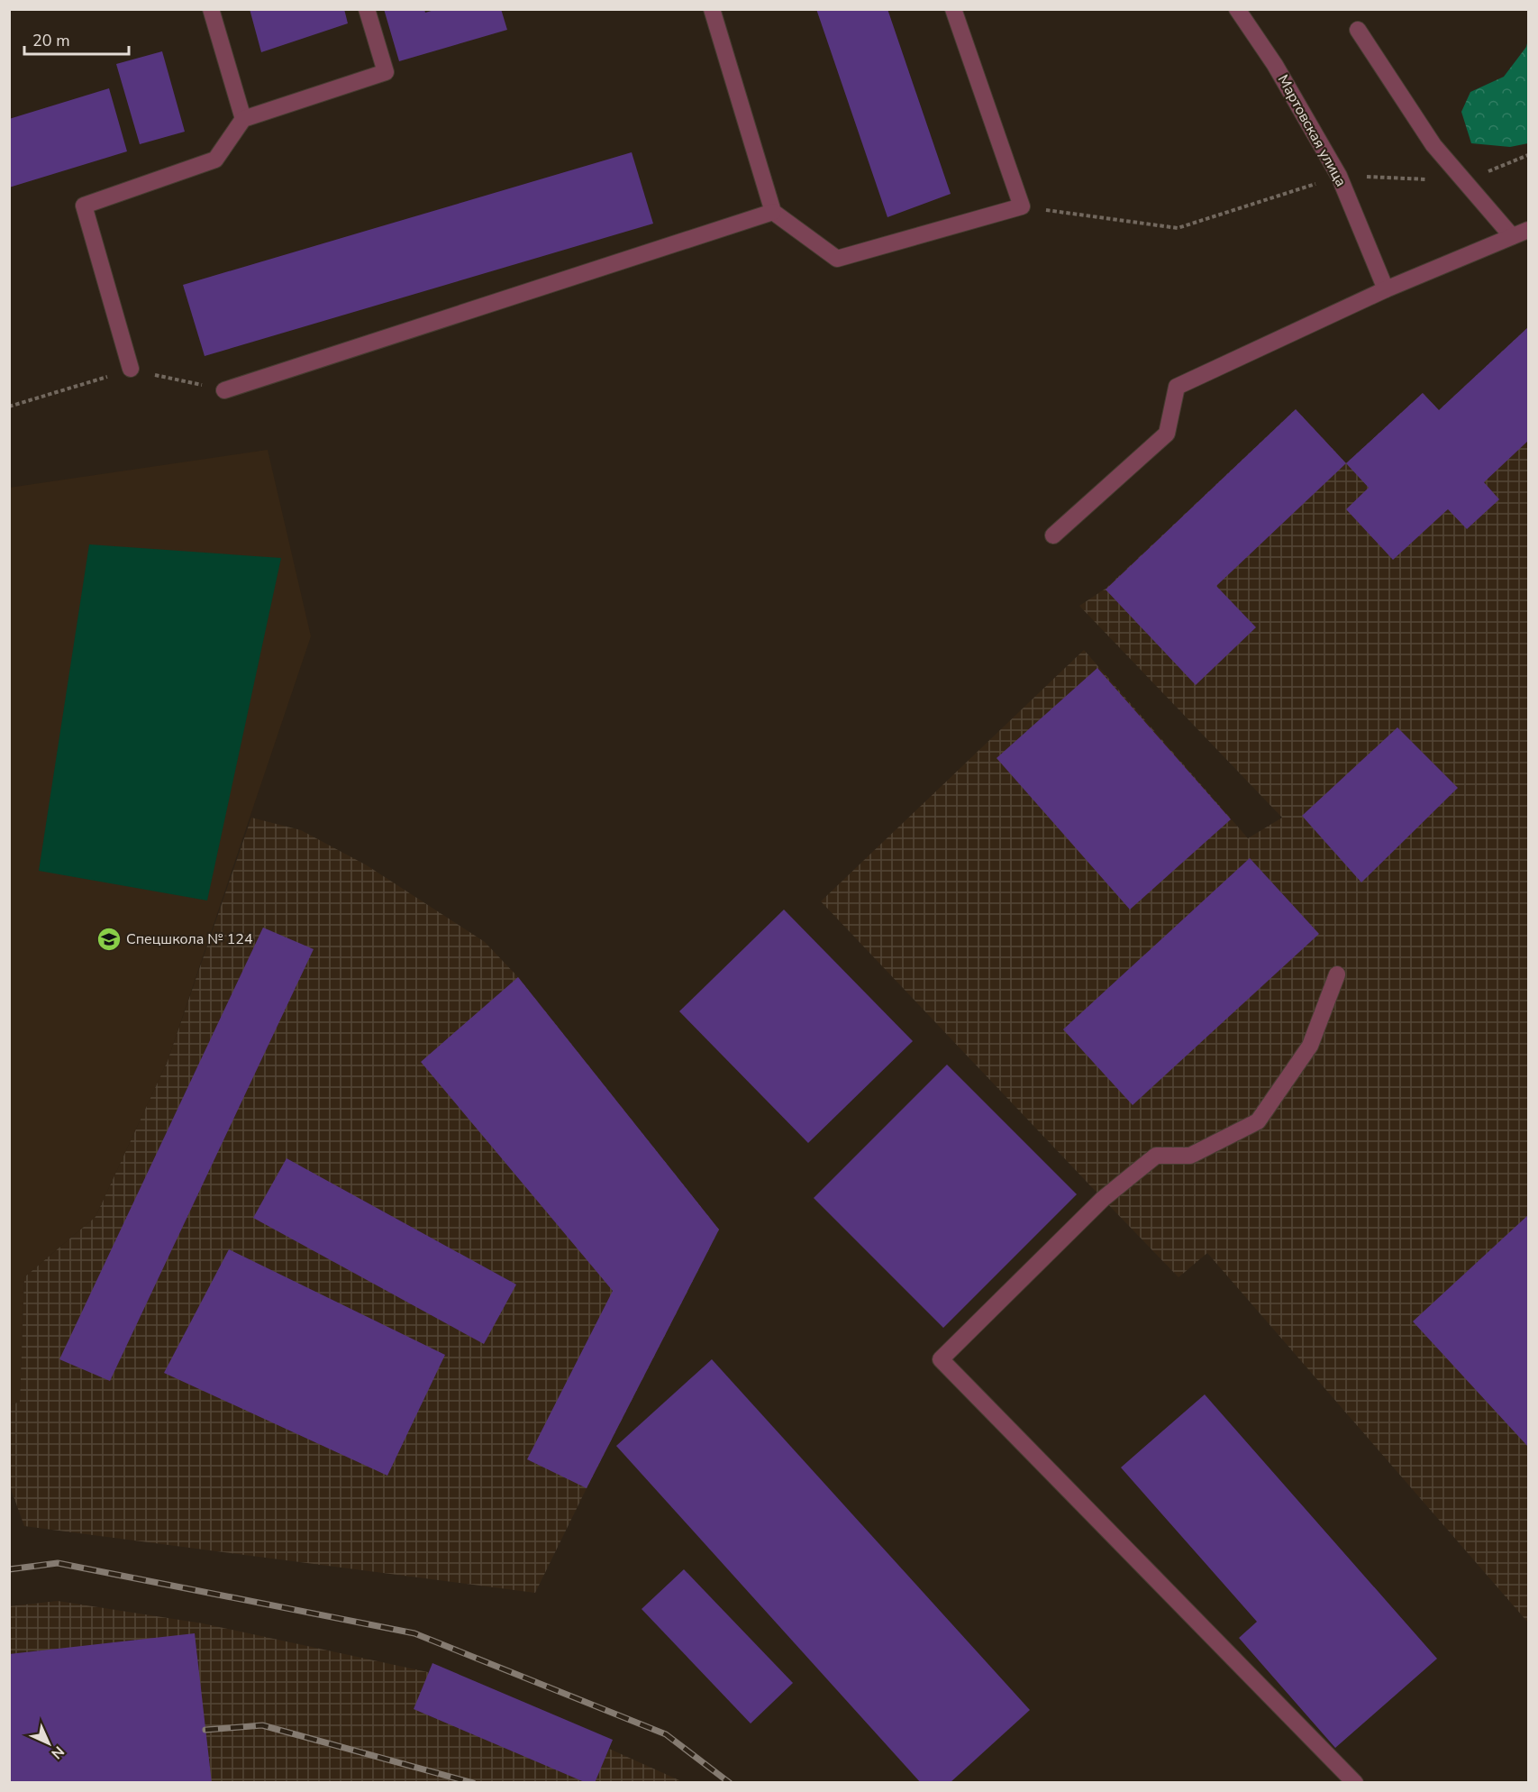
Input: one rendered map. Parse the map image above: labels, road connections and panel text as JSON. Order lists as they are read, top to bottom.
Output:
{
  "streets": {
    "street": ["Мартовская улица"]
  },
  "places": {
    "school or university": ["Спецшкола № 124"]
  },
  "scale_bar": "20 m",
  "north": "bottom right"
}
